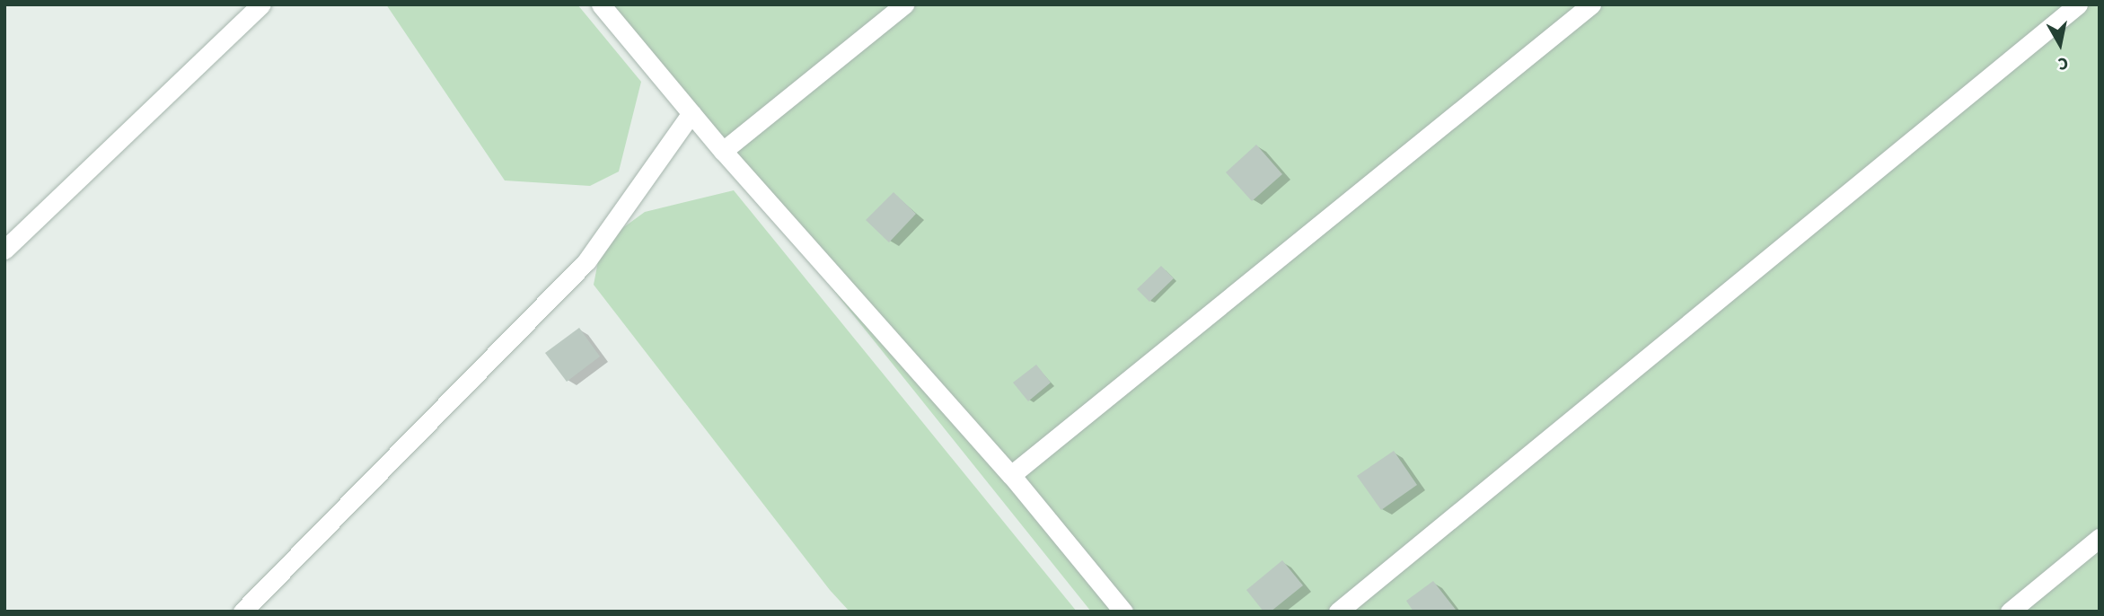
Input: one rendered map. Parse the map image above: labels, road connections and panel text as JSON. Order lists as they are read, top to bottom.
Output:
{
  "north": "bottom"
}
